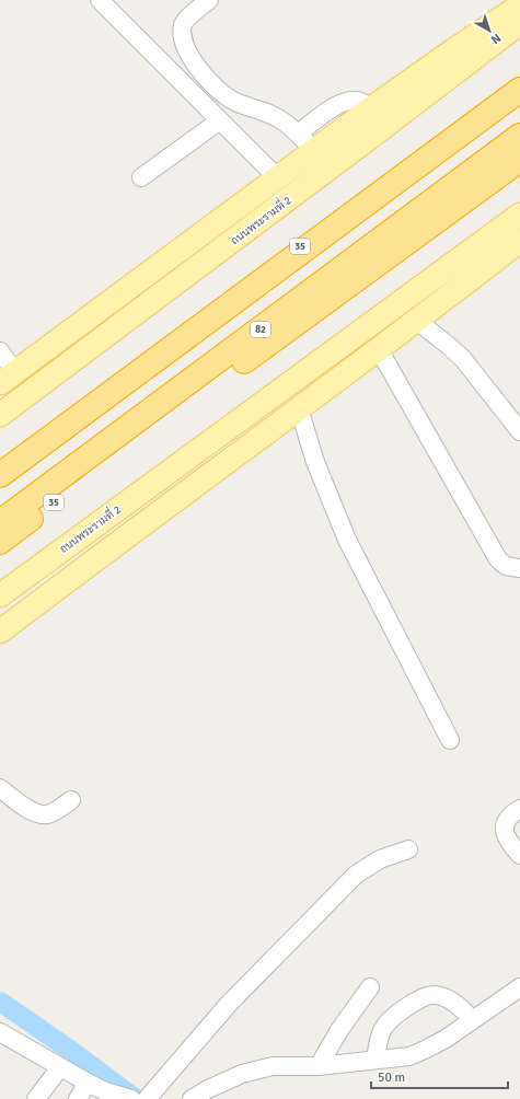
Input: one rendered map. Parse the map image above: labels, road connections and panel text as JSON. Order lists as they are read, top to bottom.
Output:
{
  "streets": {
    "highway": ["35", "82"],
    "main road": ["ถนนพระรามที่ 2"]
  },
  "scale_bar": "50 m",
  "north": "bottom right"
}
